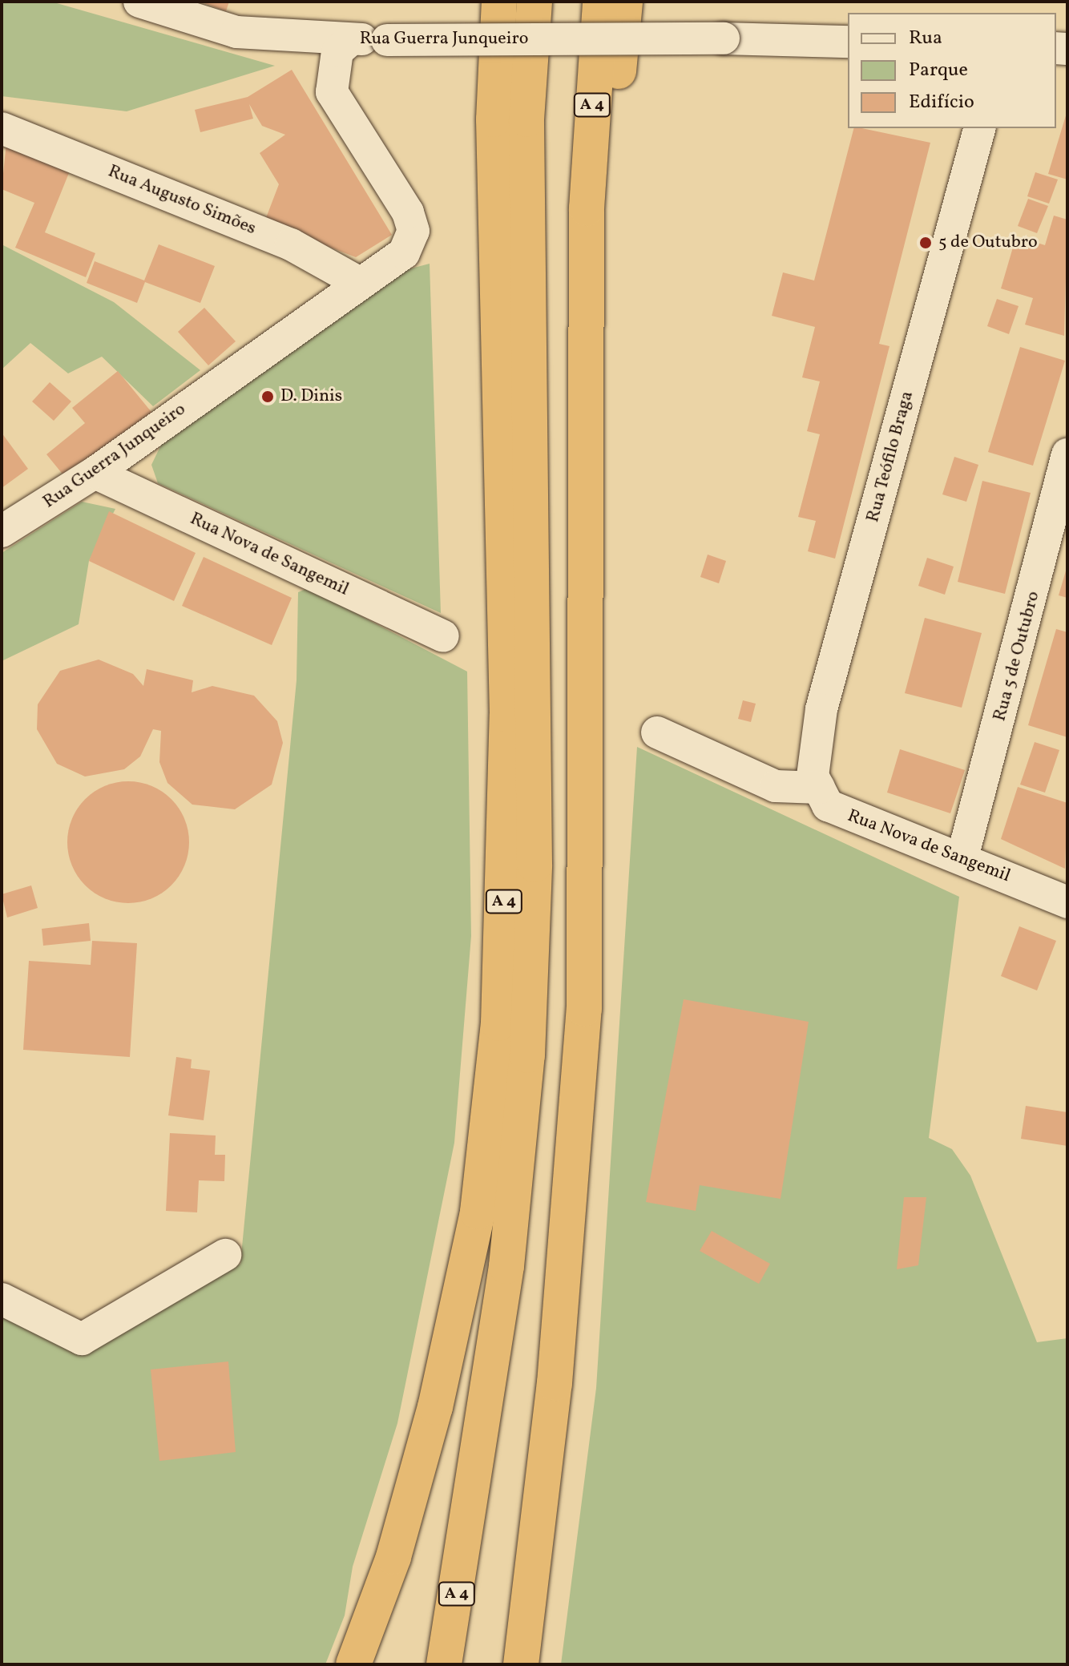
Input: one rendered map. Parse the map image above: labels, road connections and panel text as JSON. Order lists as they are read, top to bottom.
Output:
{
  "streets": {
    "highway": ["A 4"],
    "street": [
      "Rua Guerra Junqueiro",
      "Rua Augusto Simões",
      "Rua Teófilo Braga",
      "Rua Nova de Sangemil",
      "Rua 5 de Outubro"
    ]
  },
  "crossings": [
    ["Rua Guerra Junqueiro", "Rua Augusto Simões"],
    ["Rua Guerra Junqueiro", "Rua Nova de Sangemil"],
    ["Rua Teófilo Braga", "Rua Nova de Sangemil"],
    ["Rua Nova de Sangemil", "Rua 5 de Outubro"]
  ],
  "places": ["5 de Outubro", "D. Dinis"],
  "legend": ["Rua", "Parque", "Edifício"]
}
